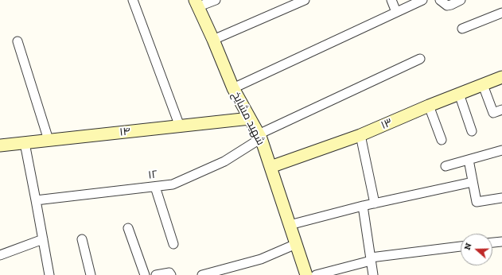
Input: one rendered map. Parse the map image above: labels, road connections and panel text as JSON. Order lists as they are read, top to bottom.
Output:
{
  "streets": {
    "street": [
      "شهید مشایخ",
      "۱۳",
      "۱۴",
      "۱۲"
    ]
  },
  "crossings": [
    ["شهید مشایخ", "۱۳"],
    ["شهید مشایخ", "۱۴"],
    ["شهید مشایخ", "۱۲"]
  ],
  "north": "left"
}
